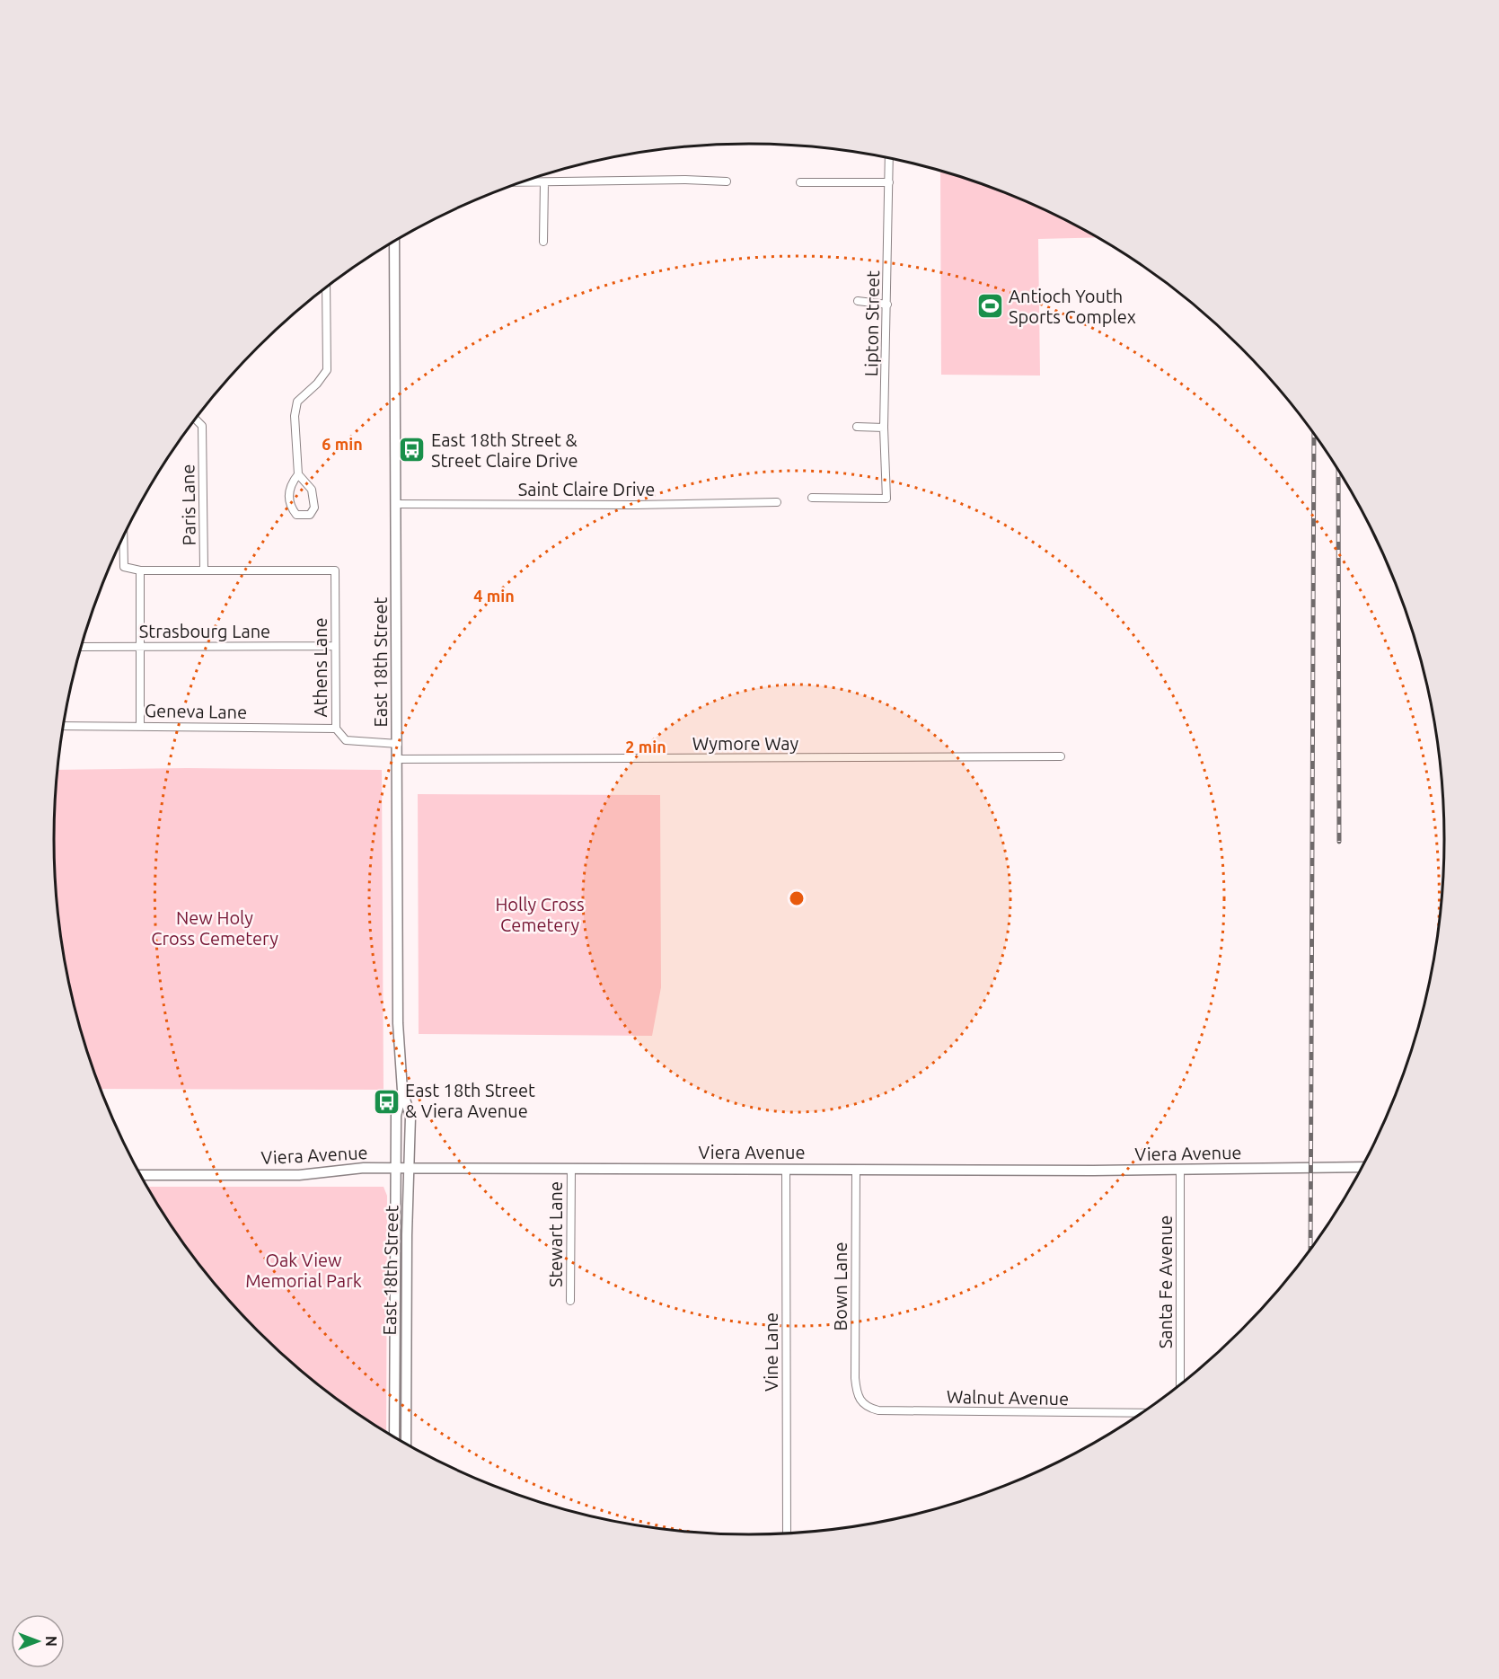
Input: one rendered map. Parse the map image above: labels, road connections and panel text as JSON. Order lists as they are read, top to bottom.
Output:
{
  "streets": {
    "main road": ["East 18th Street", "Viera Avenue"],
    "street": [
      "Lipton Street",
      "Saint Claire Drive",
      "Paris Lane",
      "Strasbourg Lane",
      "Athens Lane",
      "Geneva Lane",
      "Wymore Way",
      "Stewart Lane",
      "Santa Fe Avenue",
      "Bown Lane",
      "Vine Lane",
      "Walnut Avenue"
    ]
  },
  "crossings": [
    ["Saint Claire Drive", "East 18th Street"],
    ["Paris Lane", "Athens Lane"],
    ["Strasbourg Lane", "Athens Lane"],
    ["East 18th Street", "Athens Lane"],
    ["East 18th Street", "Wymore Way"],
    ["East 18th Street", "Viera Avenue"],
    ["Athens Lane", "Geneva Lane"],
    ["Viera Avenue", "Stewart Lane"],
    ["Viera Avenue", "Santa Fe Avenue"],
    ["Viera Avenue", "Bown Lane"],
    ["Viera Avenue", "Vine Lane"],
    ["Bown Lane", "Walnut Avenue"]
  ],
  "parks": ["Holly Cross Cemetery", "New Holy Cross Cemetery", "Oak View Memorial Park"],
  "places": {
    "sports": ["Antioch Youth Sports Complex"],
    "bus stop": ["East 18th Street & Street Claire Drive", "East 18th Street & Viera Avenue"]
  },
  "north": "right",
  "rings": ["6 min", "4 min", "2 min"]
}
